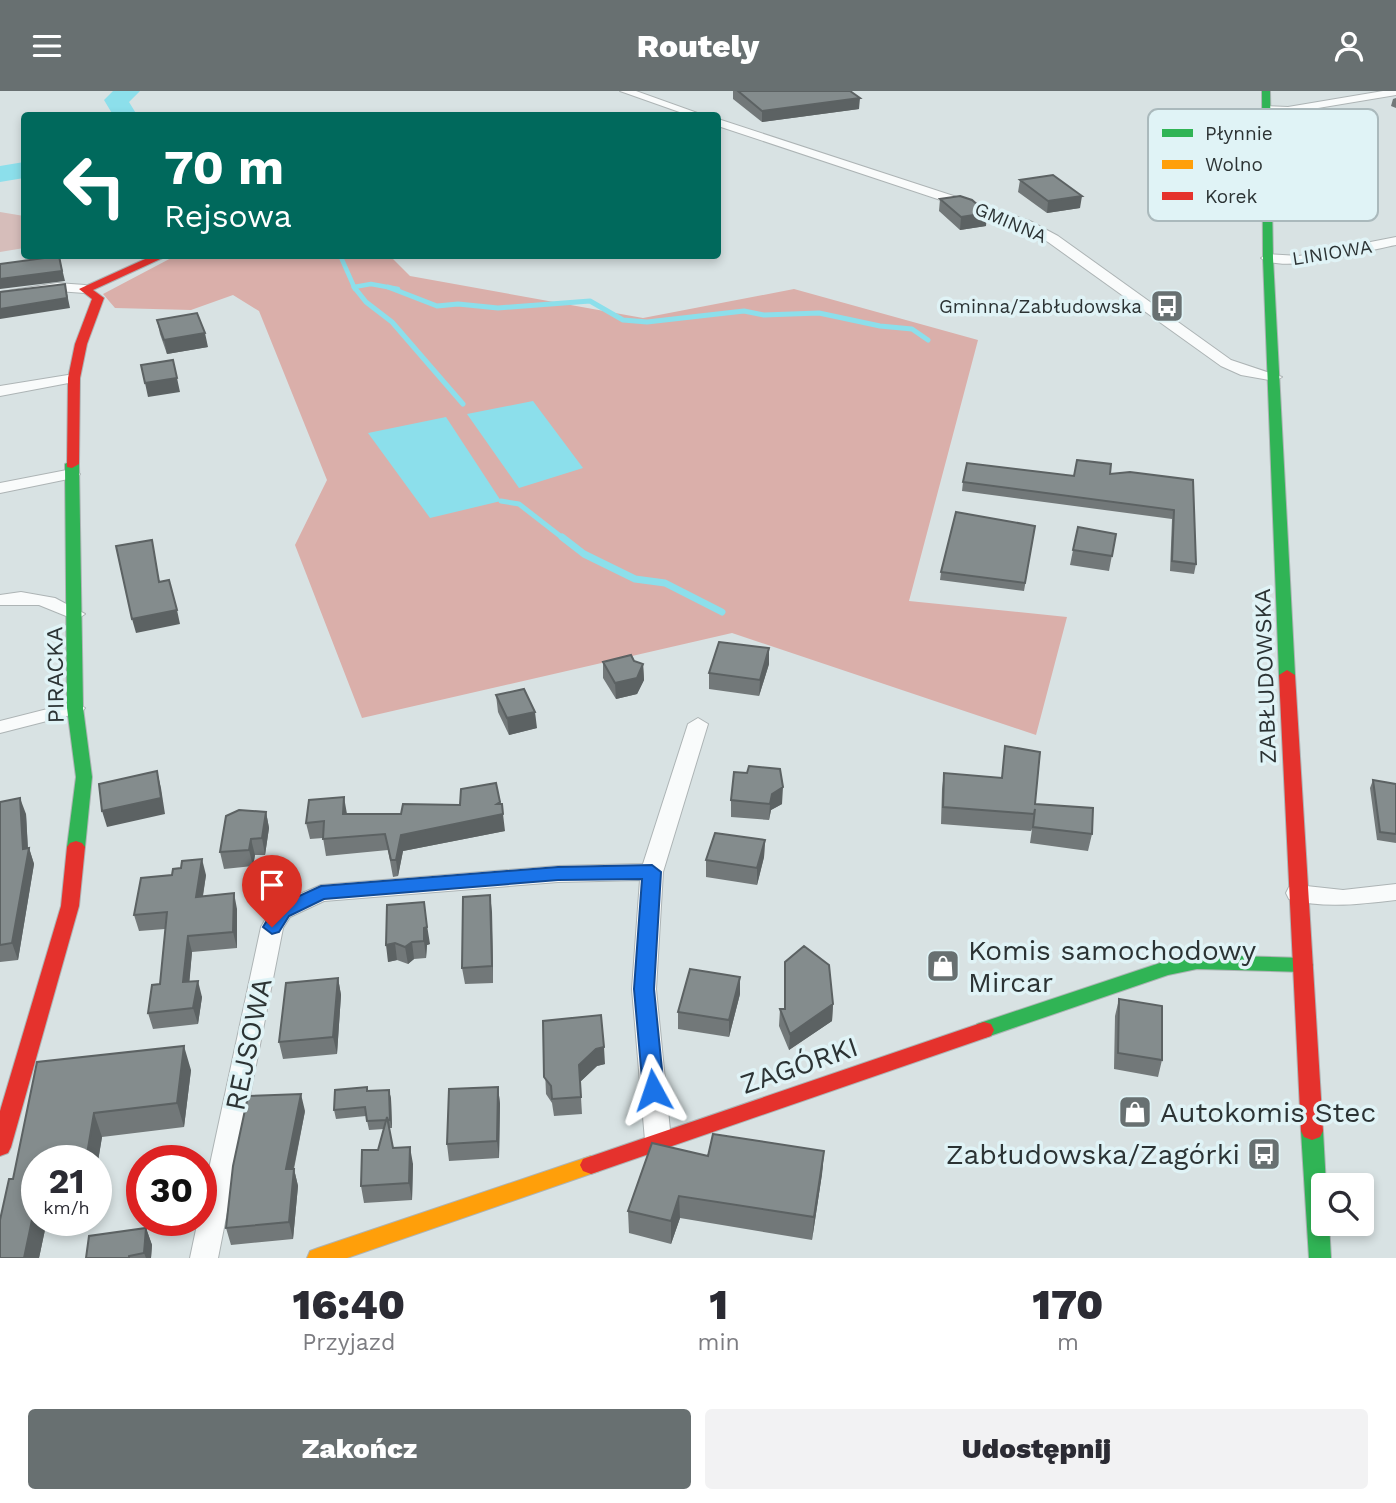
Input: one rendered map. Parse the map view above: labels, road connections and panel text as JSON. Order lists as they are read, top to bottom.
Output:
{
  "streets": {
    "main road": ["PIRACKA", "ZABŁUDOWSKA", "ZAGÓRKI"],
    "street": ["GMINNA", "LINIOWA", "REJSOWA"]
  },
  "crossings": [
    ["GMINNA", "ZABŁUDOWSKA"],
    ["LINIOWA", "ZABŁUDOWSKA"],
    ["ZABŁUDOWSKA", "ZAGÓRKI"]
  ],
  "places": {
    "bus stop": ["Gminna/Zabłudowska", "Zabłudowska/Zagórki"],
    "shop": ["Komis samochodowy Mircar", "Autokomis Stec"]
  },
  "legend": ["Płynnie", "Wolno", "Korek"],
  "page": {
    "header": "Routely",
    "turn": ["70 m", "Rejsowa"],
    "speed": "21 km/h",
    "limit": "30",
    "eta": [
      "16:40",
      "Przyjazd",
      "1",
      "min",
      "170",
      "m"
    ],
    "buttons": ["Zakończ", "Udostępnij"]
  }
}
